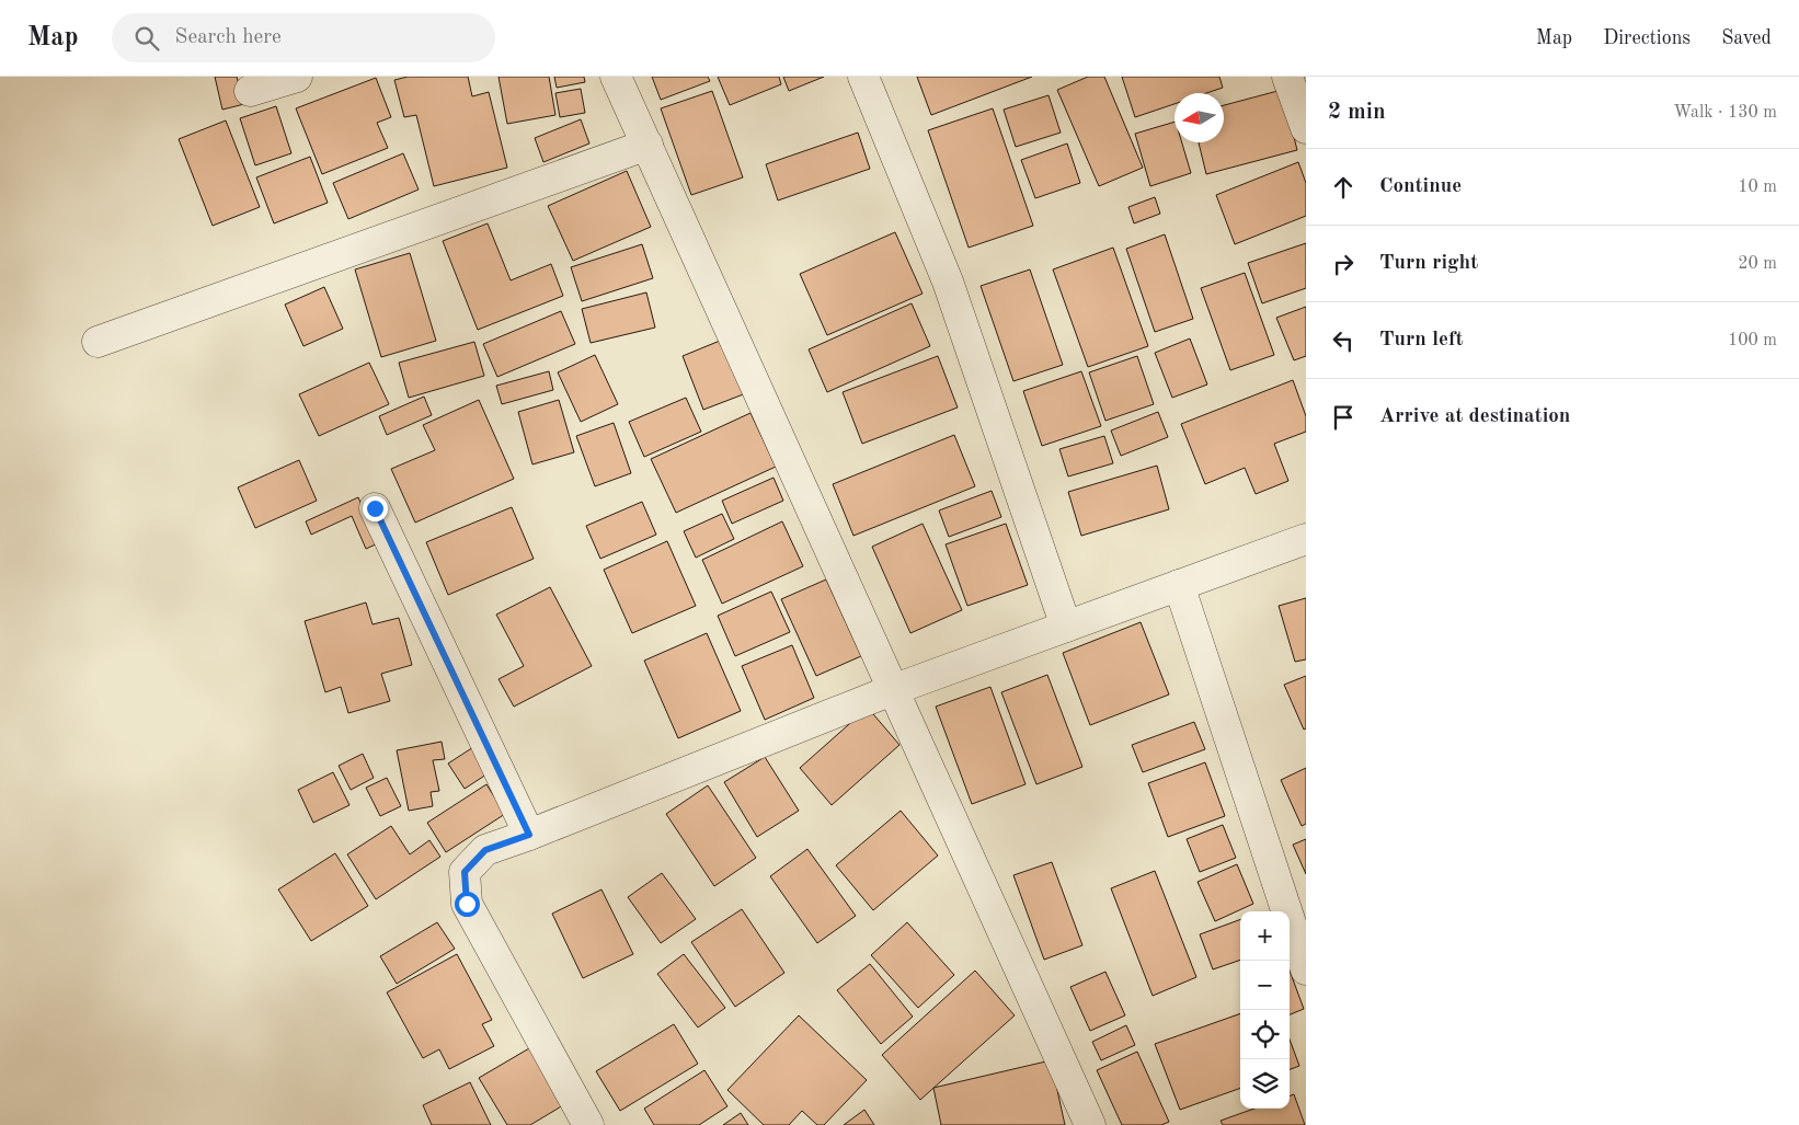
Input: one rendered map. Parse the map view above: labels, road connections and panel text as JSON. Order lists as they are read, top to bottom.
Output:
{
  "north": "left",
  "page": {
    "header": "Map",
    "search": "Search here",
    "nav": ["Map", "Directions", "Saved"],
    "heading": ["2 min", "Walk · 130 m"],
    "list": [
      ["Continue", "10 m"],
      ["Turn right", "20 m"],
      ["Turn left", "100 m"],
      "Arrive at destination"
    ],
    "map_buttons": ["+", "−"]
  }
}
